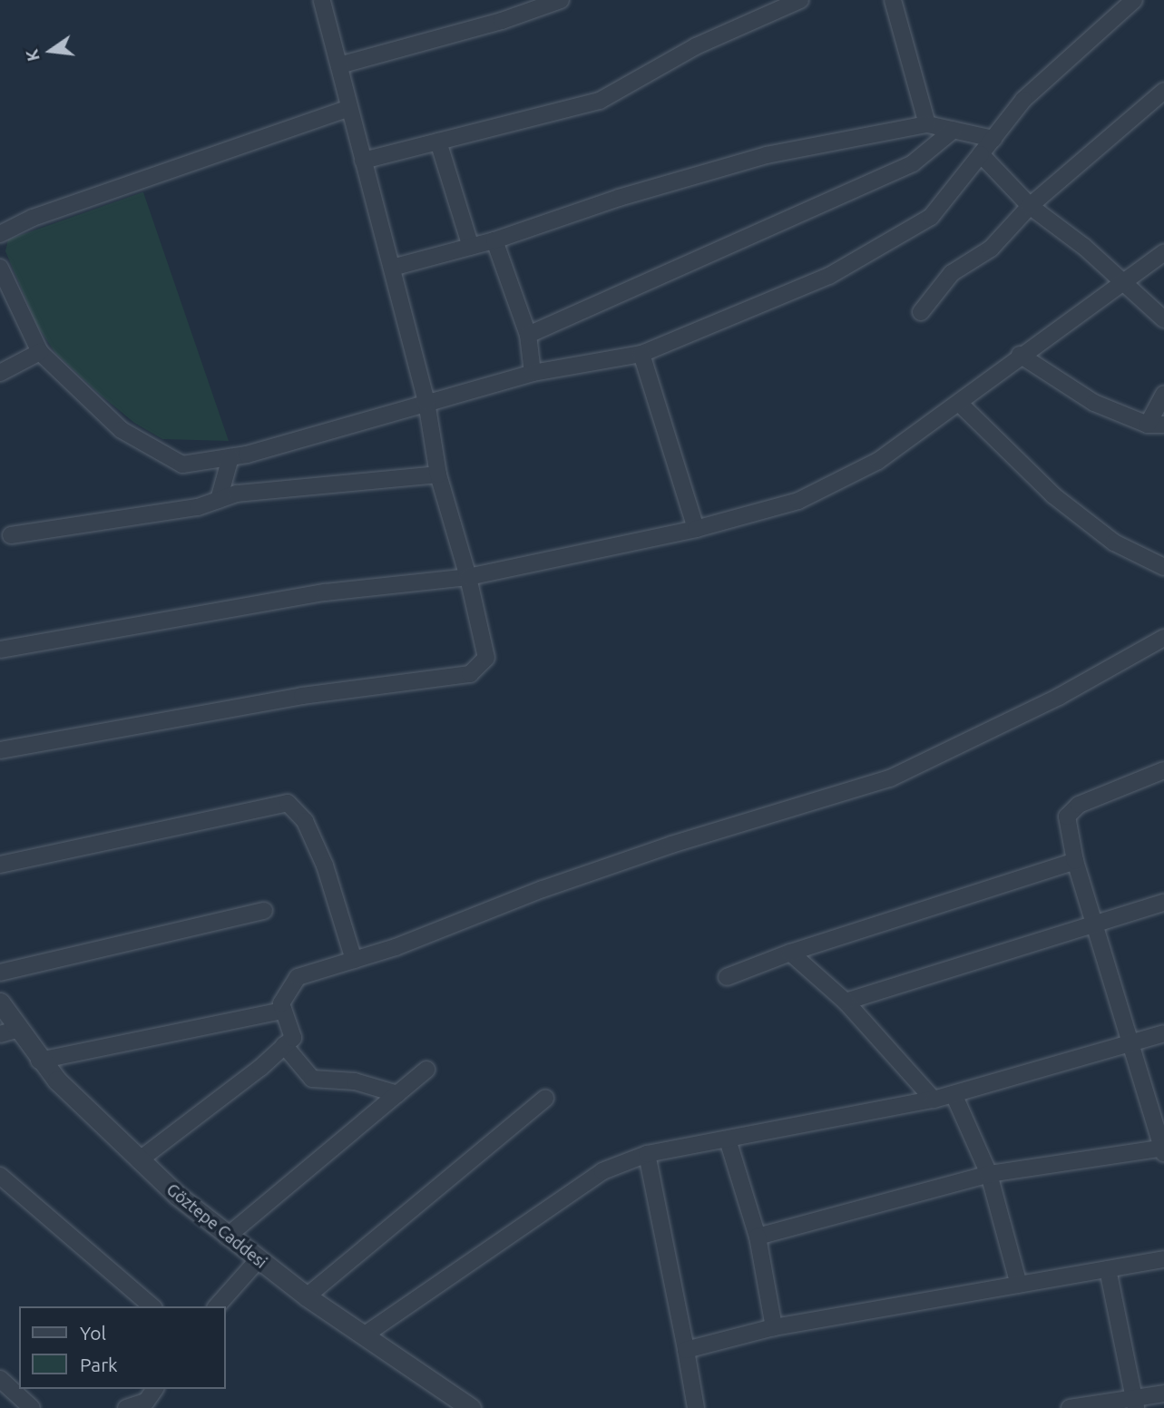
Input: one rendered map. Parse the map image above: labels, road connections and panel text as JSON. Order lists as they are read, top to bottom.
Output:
{
  "streets": {
    "street": ["Göztepe Caddesi"]
  },
  "legend": ["Yol", "Park"],
  "north": "left"
}
